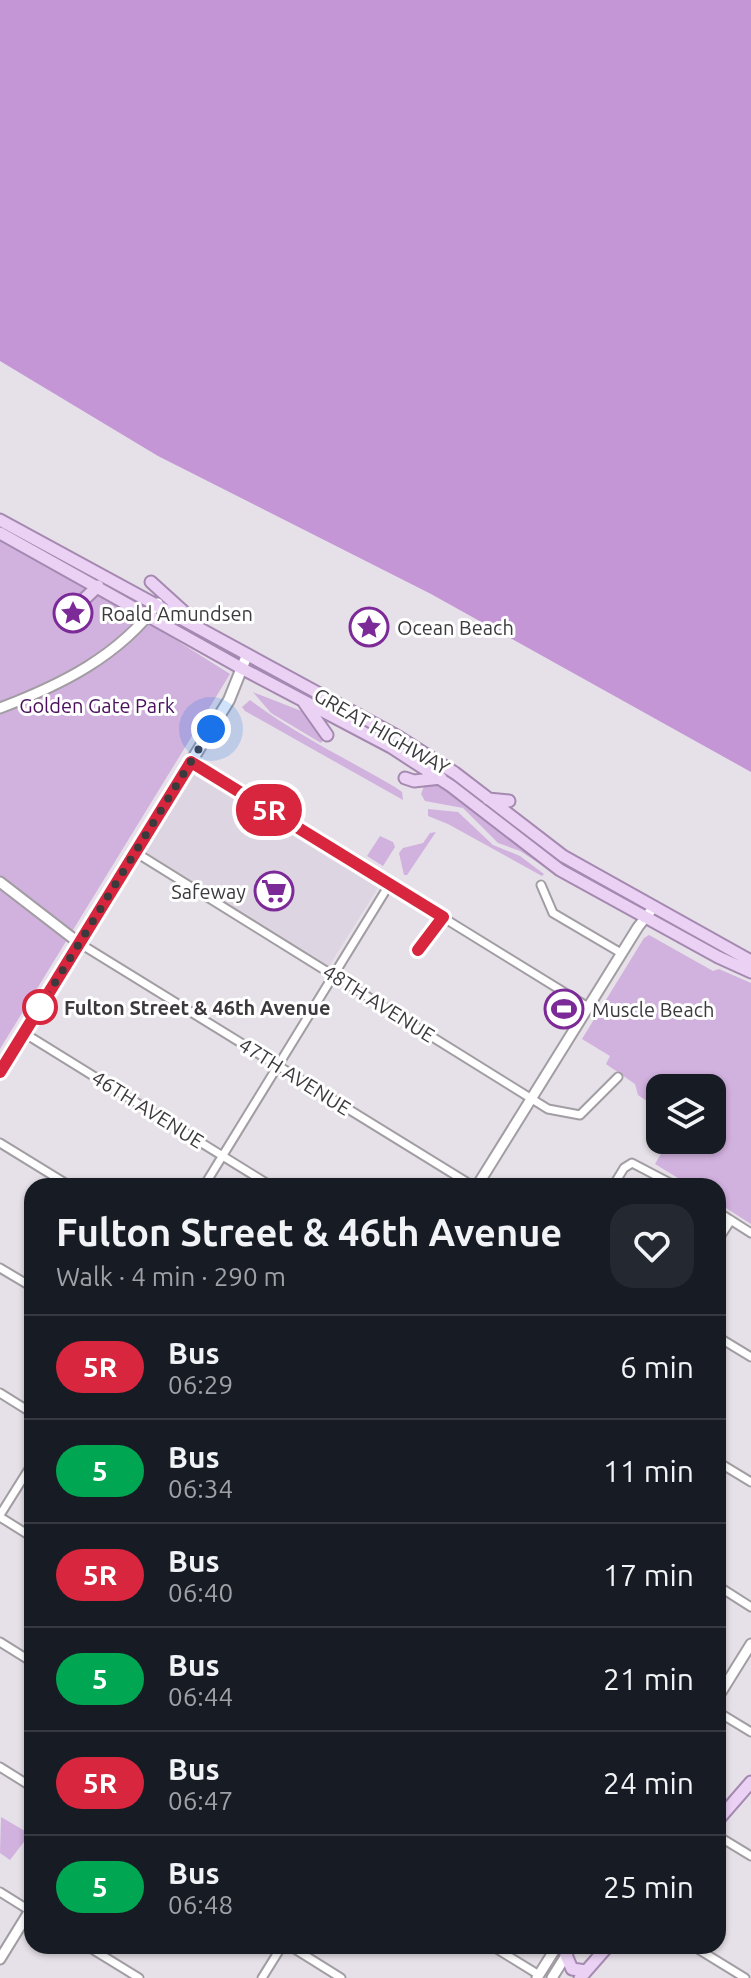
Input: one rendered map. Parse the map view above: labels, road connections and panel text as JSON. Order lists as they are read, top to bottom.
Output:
{
  "streets": {
    "main road": ["GREAT HIGHWAY"],
    "street": ["48TH AVENUE", "47TH AVENUE", "46TH AVENUE"]
  },
  "parks": ["Golden Gate Park"],
  "places": {
    "place": ["Roald Amundsen", "Ocean Beach"],
    "supermarket": ["Safeway"],
    "other": ["Fulton Street & 46th Avenue"],
    "sports": ["Muscle Beach"]
  },
  "lines": ["bus line 5R"],
  "page": {
    "on_map": "5R",
    "heading": ["Fulton Street & 46th Avenue", "Walk · 4 min · 290 m"],
    "list": [
      {
        "mark": "5R",
        "name": "Bus",
        "note": "06:29",
        "value": "6 min"
      },
      {
        "mark": "5",
        "name": "Bus",
        "note": "06:34",
        "value": "11 min"
      },
      {
        "mark": "5R",
        "name": "Bus",
        "note": "06:40",
        "value": "17 min"
      },
      {
        "mark": "5",
        "name": "Bus",
        "note": "06:44",
        "value": "21 min"
      },
      {
        "mark": "5R",
        "name": "Bus",
        "note": "06:47",
        "value": "24 min"
      },
      {
        "mark": "5",
        "name": "Bus",
        "note": "06:48",
        "value": "25 min"
      }
    ]
  }
}
